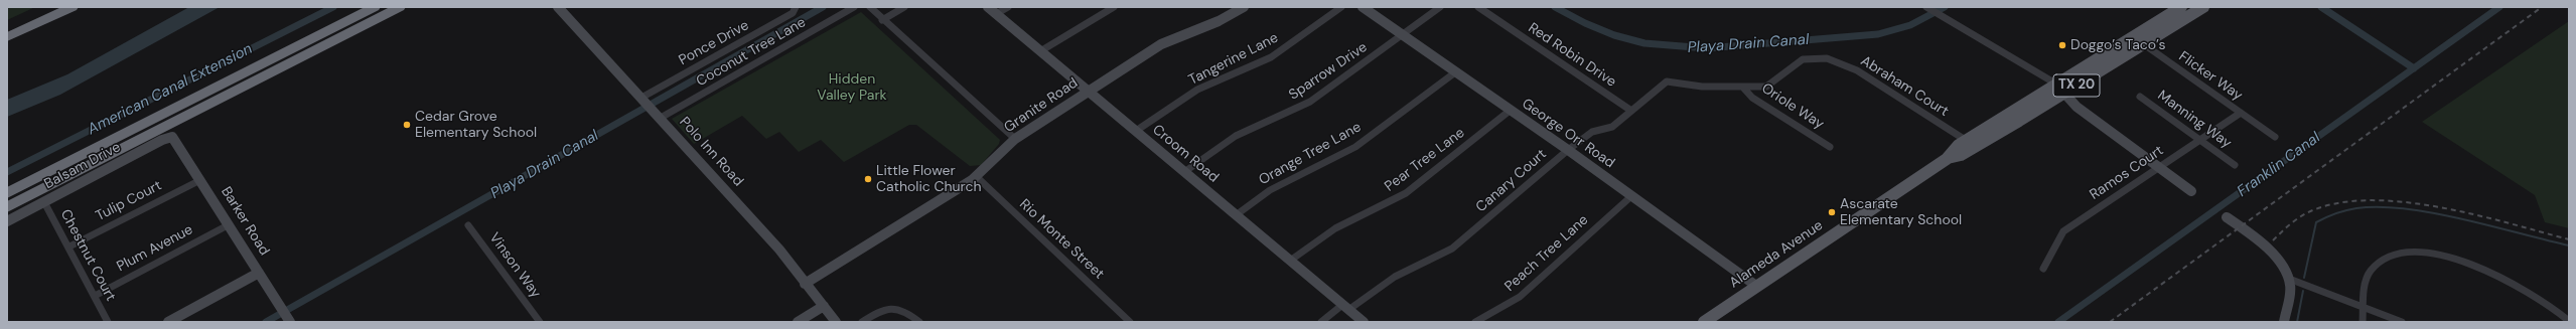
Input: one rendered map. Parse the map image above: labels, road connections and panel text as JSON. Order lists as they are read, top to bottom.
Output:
{
  "streets": {
    "main road": ["TX 20", "Alameda Avenue"],
    "street": [
      "Ponce Drive",
      "Coconut Tree Lane",
      "Red Robin Drive",
      "Tangerine Lane",
      "Sparrow Drive",
      "Flicker Way",
      "Abraham Court",
      "Granite Road",
      "Oriole Way",
      "Manning Way",
      "George Orr Road",
      "Polo Inn Road",
      "Croom Road",
      "Orange Tree Lane",
      "Pear Tree Lane",
      "Balsam Drive",
      "Ramos Court",
      "Canary Court",
      "Tulip Court",
      "Barker Road",
      "Rio Monte Street",
      "Plum Avenue",
      "Peach Tree Lane",
      "Chestnut Court",
      "Vinson Way"
    ]
  },
  "crossings": [
    ["Ponce Drive", "Polo Inn Road"],
    ["Coconut Tree Lane", "Polo Inn Road"],
    ["Red Robin Drive", "Canary Court"],
    ["Tangerine Lane", "Croom Road"],
    ["Sparrow Drive", "George Orr Road"],
    ["Sparrow Drive", "Croom Road"],
    ["Flicker Way", "Ramos Court"],
    ["Flicker Way", "Alameda Avenue"],
    ["Abraham Court", "Canary Court"],
    ["Abraham Court", "Alameda Avenue"],
    ["Granite Road", "Polo Inn Road"],
    ["Granite Road", "Croom Road"],
    ["Granite Road", "Rio Monte Street"],
    ["Oriole Way", "Canary Court"],
    ["Manning Way", "Ramos Court"],
    ["George Orr Road", "Orange Tree Lane"],
    ["George Orr Road", "Pear Tree Lane"],
    ["George Orr Road", "Canary Court"],
    ["George Orr Road", "Peach Tree Lane"],
    ["George Orr Road", "Alameda Avenue"],
    ["Croom Road", "Orange Tree Lane"],
    ["Croom Road", "Pear Tree Lane"],
    ["Croom Road", "Canary Court"],
    ["Balsam Drive", "Barker Road"],
    ["Balsam Drive", "Chestnut Court"],
    ["Tulip Court", "Barker Road"],
    ["Tulip Court", "Chestnut Court"],
    ["Barker Road", "Plum Avenue"],
    ["Plum Avenue", "Chestnut Court"]
  ],
  "water": ["Playa Drain Canal", "American Canal Extension", "Franklin Canal"],
  "parks": ["Hidden Valley Park"],
  "places": [
    "Doggo’s Taco’s",
    "Cedar Grove Elementary School",
    "Little Flower Catholic Church",
    "Ascarate Elementary School"
  ]
}
